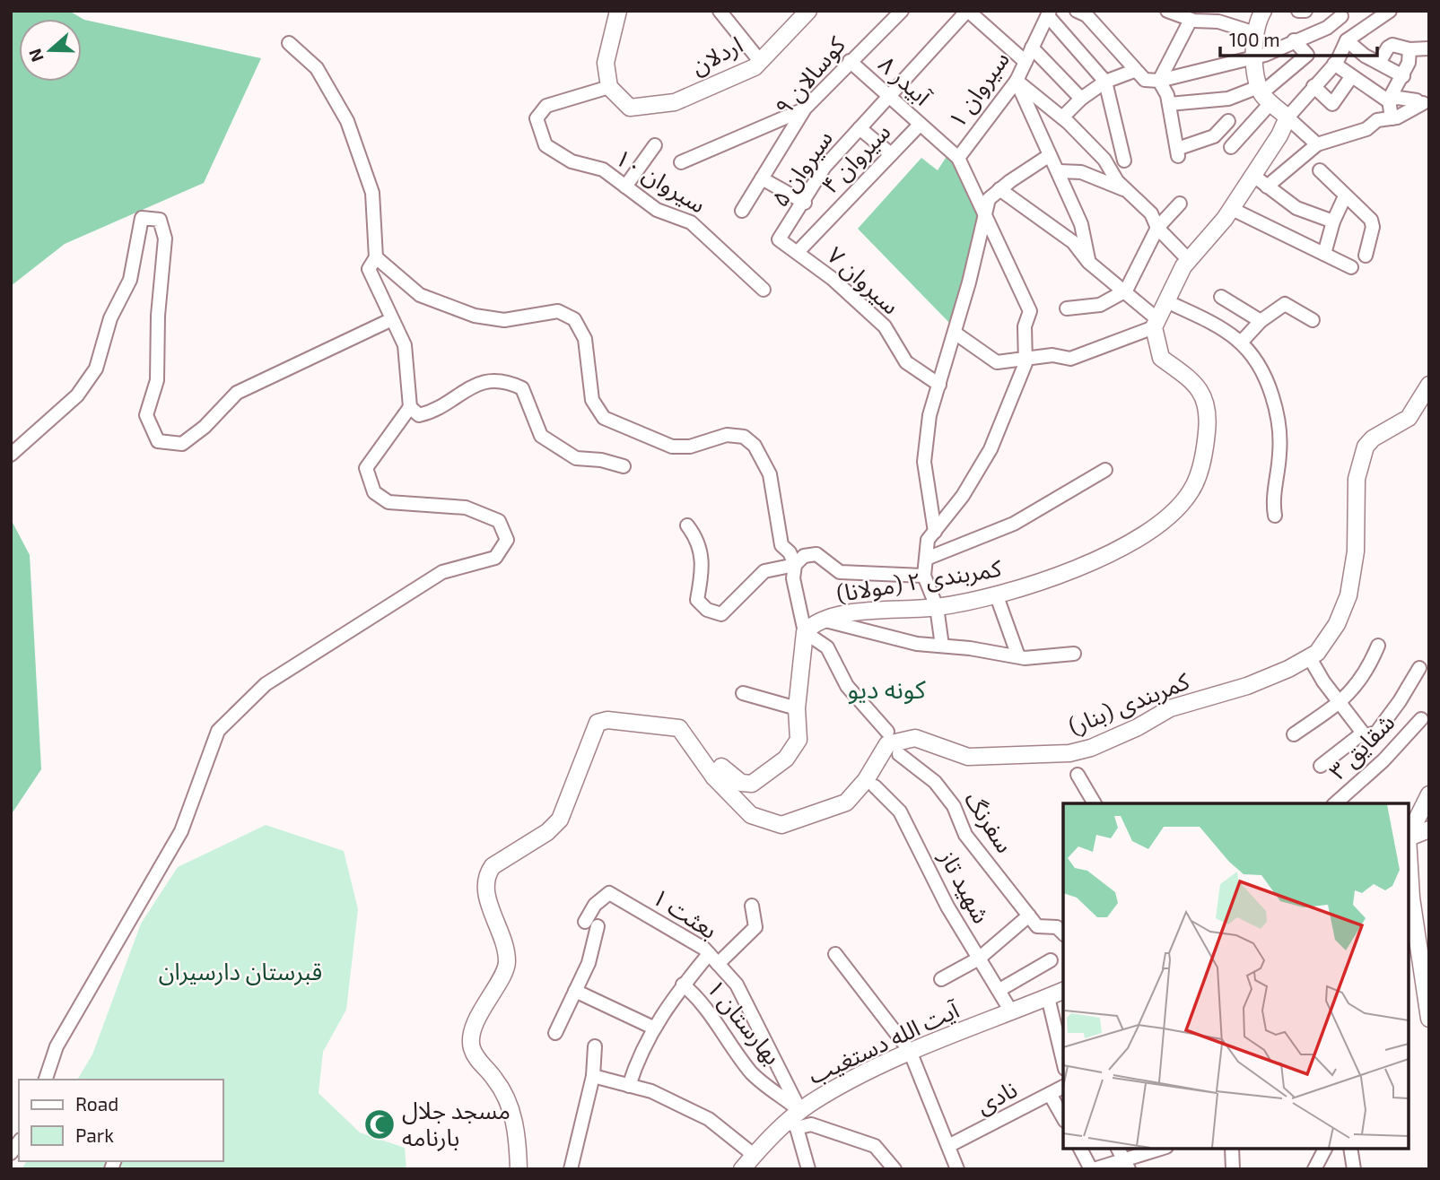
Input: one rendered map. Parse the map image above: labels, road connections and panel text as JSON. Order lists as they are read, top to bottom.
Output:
{
  "streets": {
    "street": [
      "اردلان",
      "کوسالان ۹",
      "آبیدر ۸",
      "سیروان ۱",
      "سیروان ۴",
      "سیروان ۵",
      "سیروان ۱۰",
      "سیروان ۷",
      "کمربندی ۲ (مولانا)",
      "کمربندی (بنار)",
      "شقایق ۳",
      "سفرنگ",
      "شهید تاز",
      "بعثت ۱",
      "بهارستان ۱",
      "آیت الله دستغیب",
      "نادی"
    ]
  },
  "crossings": [
    ["اردلان", "سیروان ۱۰"],
    ["کوسالان ۹", "آبیدر ۸"],
    ["آبیدر ۸", "سیروان ۱"],
    ["آبیدر ۸", "سیروان ۴"],
    ["آبیدر ۸", "سیروان ۵"],
    ["سیروان ۴", "سیروان ۷"],
    ["سیروان ۵", "سیروان ۷"],
    ["شهید تاز", "آیت الله دستغیب"],
    ["بعثت ۱", "بهارستان ۱"],
    ["بعثت ۱", "آیت الله دستغیب"],
    ["بهارستان ۱", "آیت الله دستغیب"]
  ],
  "districts": ["کونه دیو"],
  "parks": ["قبرستان دارسیران"],
  "places": {
    "mosque": ["مسجد جلال بارنامه"]
  },
  "legend": ["Road", "Park"],
  "scale_bar": "100 m",
  "north": "left"
}
